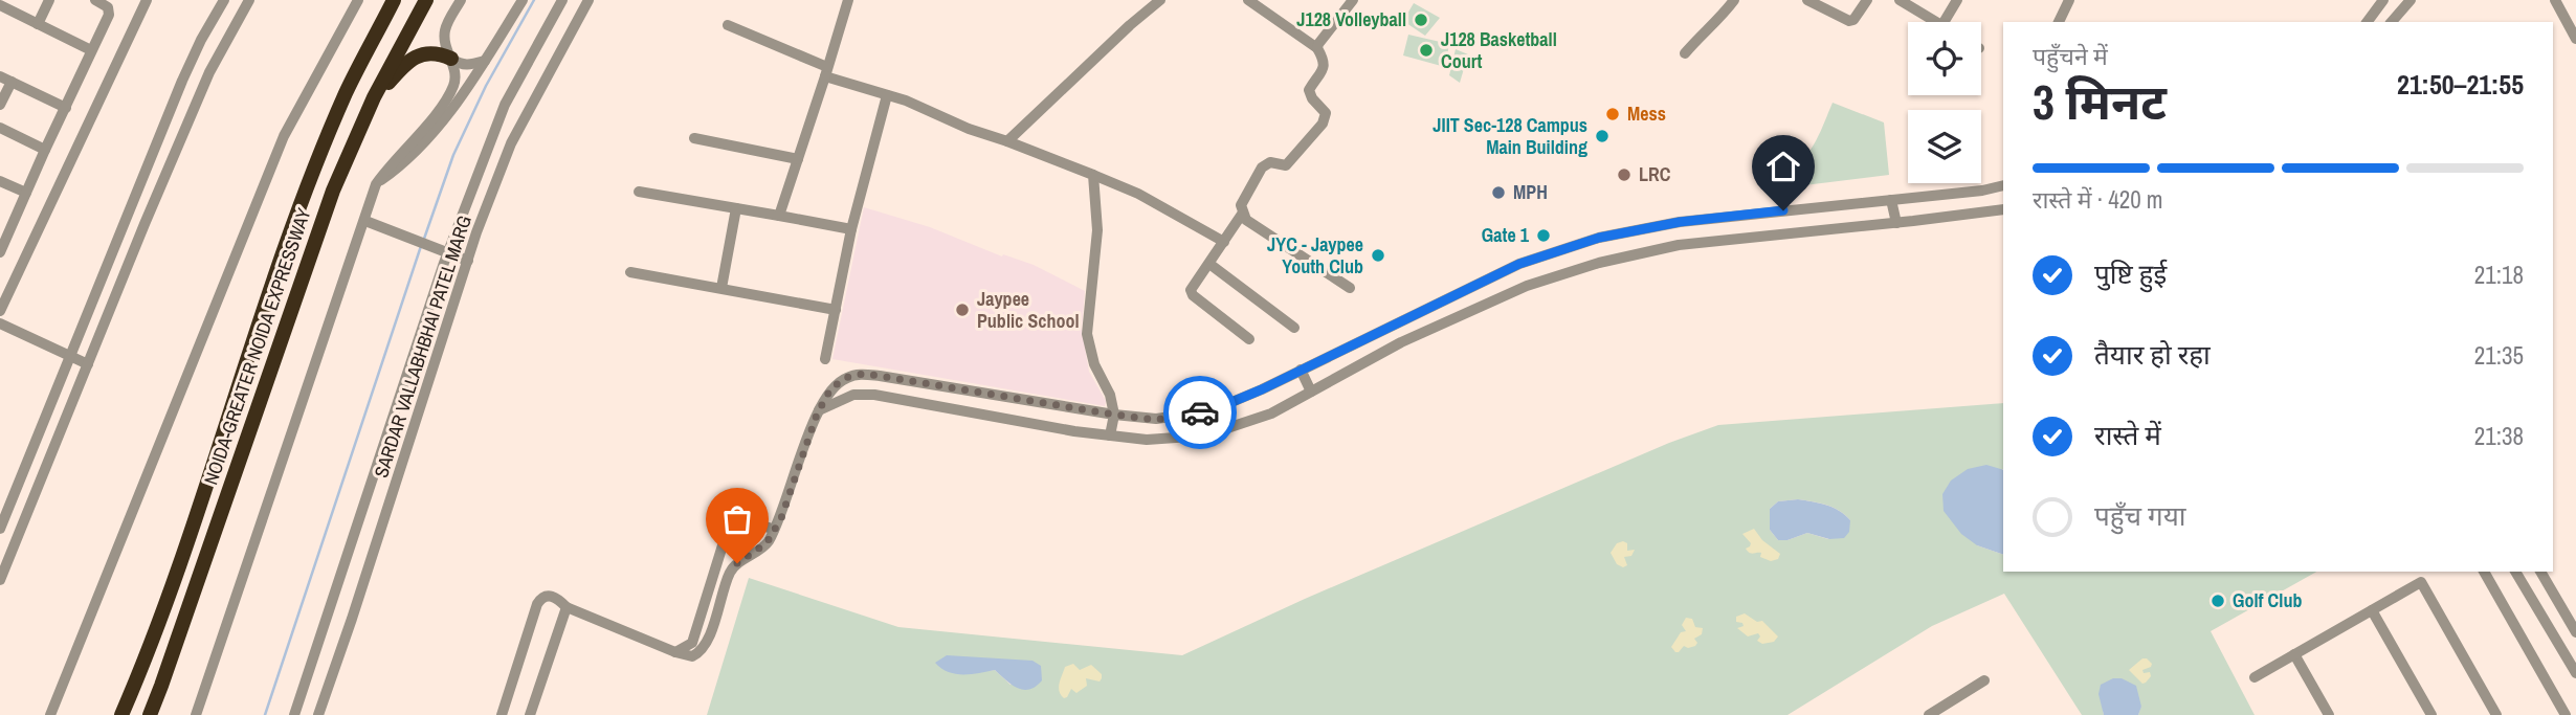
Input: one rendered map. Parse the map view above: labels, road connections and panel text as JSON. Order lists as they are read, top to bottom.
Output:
{
  "streets": {
    "highway": ["NOIDA-GREATER NOIDA EXPRESSWAY"],
    "street": ["SARDAR VALLABHBHAI PATEL MARG"]
  },
  "places": [
    "J128 Volleyball",
    "J128 Basketball Court",
    "Mess",
    "JIIT Sec-128 Campus Main Building",
    "LRC",
    "MPH",
    "Gate 1",
    "JYC - Jaypee Youth Club",
    "Jaypee Public School",
    "Golf Club"
  ],
  "page": {
    "heading": ["3 मिनट", "पहुँचने में", "21:50–21:55"],
    "bar": "रास्ते में · 420 m",
    "list": [
      ["पुष्टि हुई", "21:18"],
      ["तैयार हो रहा", "21:35"],
      ["रास्ते में", "21:38"],
      "पहुँच गया"
    ]
  }
}
